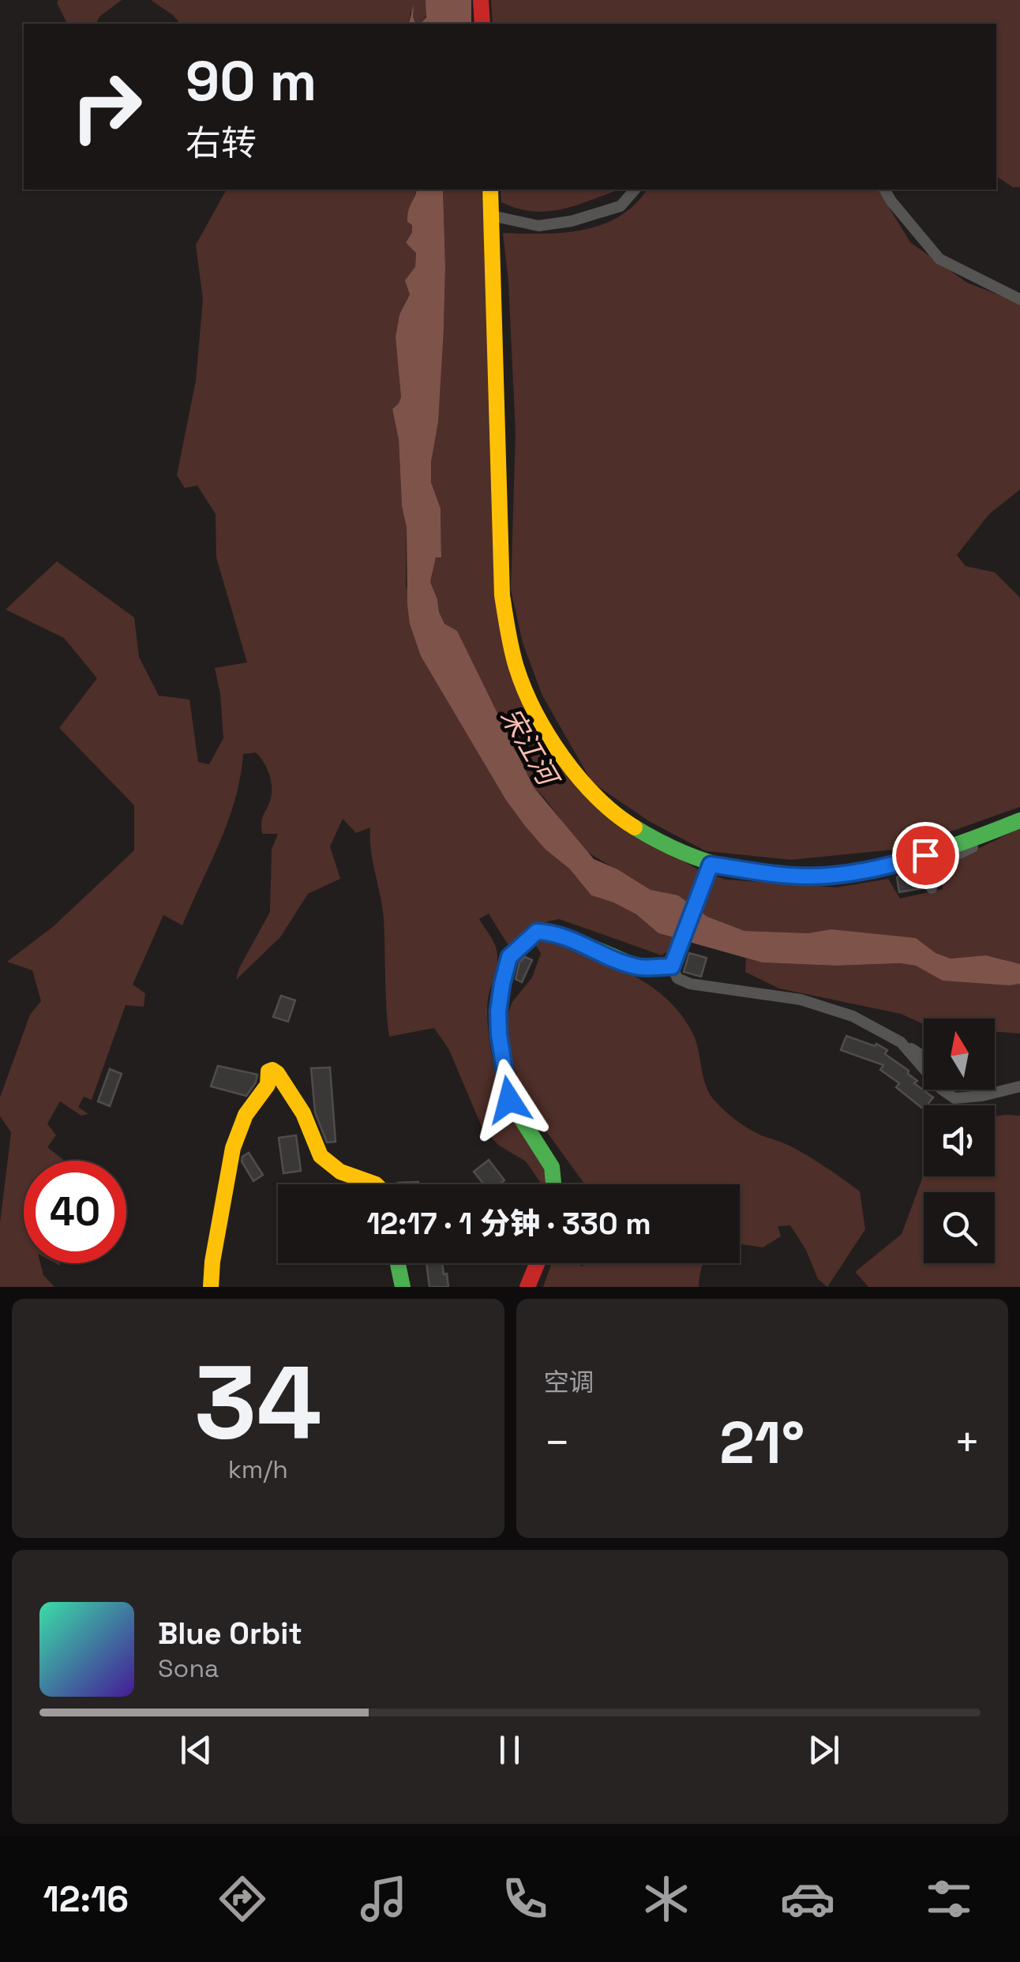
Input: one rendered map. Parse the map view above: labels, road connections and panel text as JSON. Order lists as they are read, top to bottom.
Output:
{
  "water": ["宋江河"],
  "north": "top",
  "page": {
    "turn": ["90 m", "右转"],
    "limit": "40",
    "trip": "12:17 · 1 分钟 · 330 m",
    "tile": [
      ["34", "km/h"],
      "空调"
    ],
    "heat": ["−", "21°", "+"],
    "song": ["Blue Orbit", "Sona"],
    "tabs": "12:16"
  }
}
